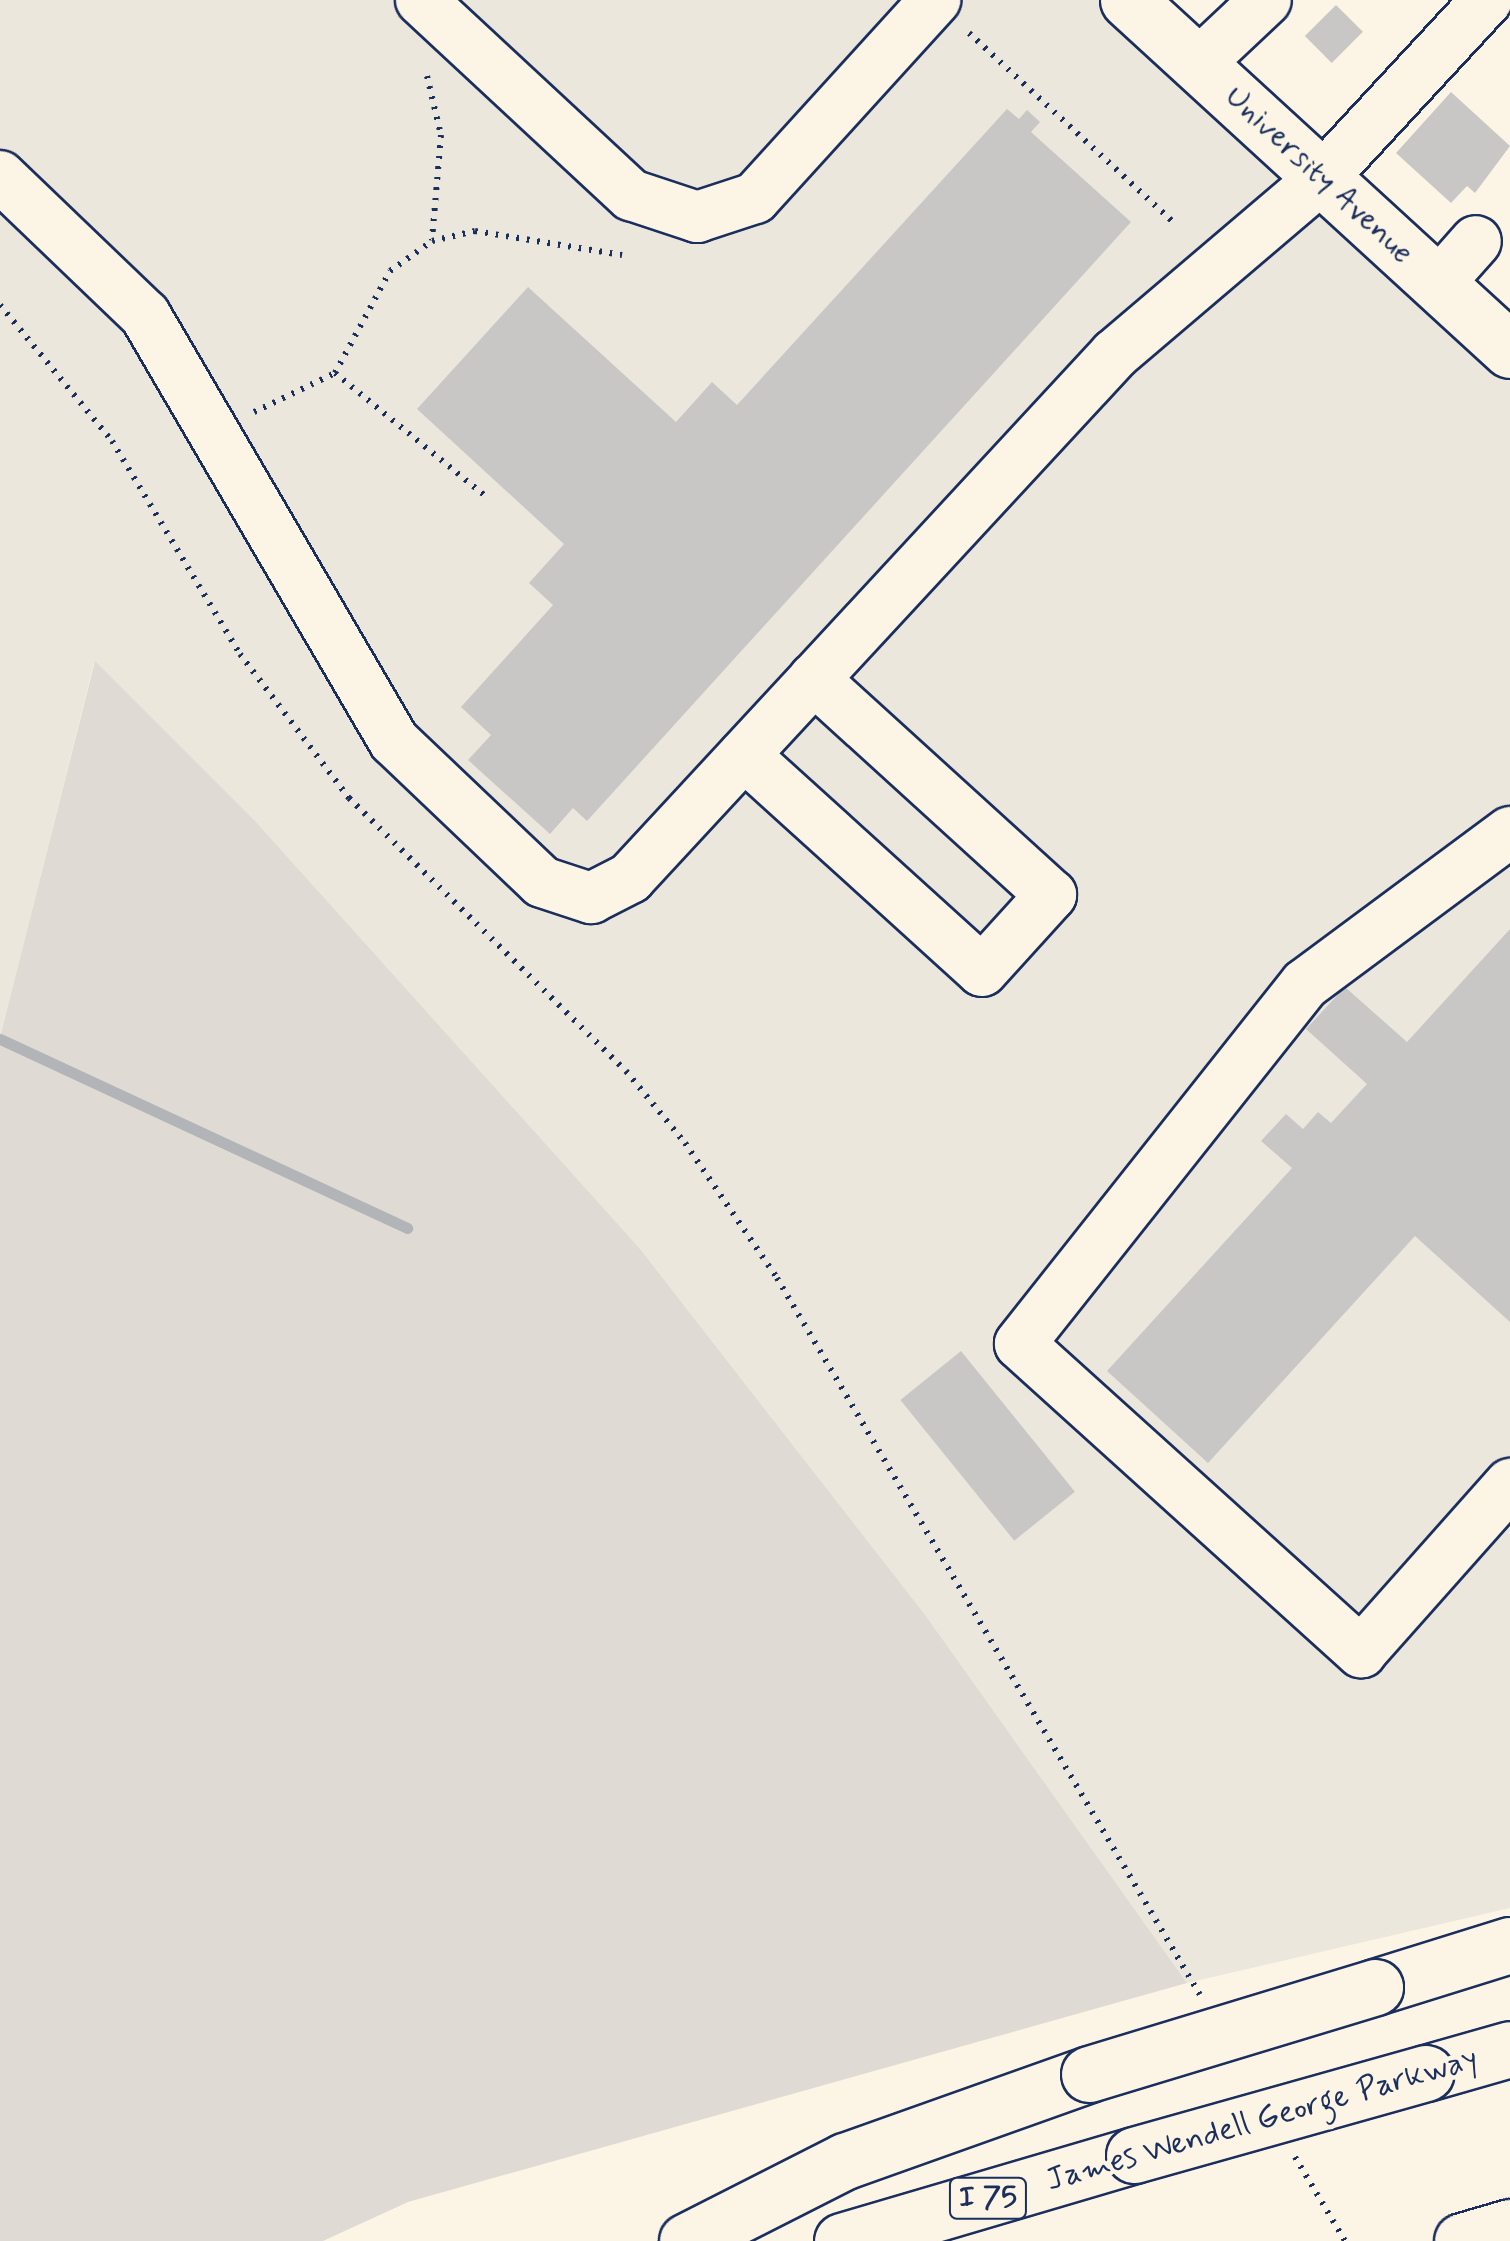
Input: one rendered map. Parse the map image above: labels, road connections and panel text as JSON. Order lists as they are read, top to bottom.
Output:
{
  "streets": {
    "main road": ["University Avenue", "James Wendell George Parkway", "I 75"]
  }
}
